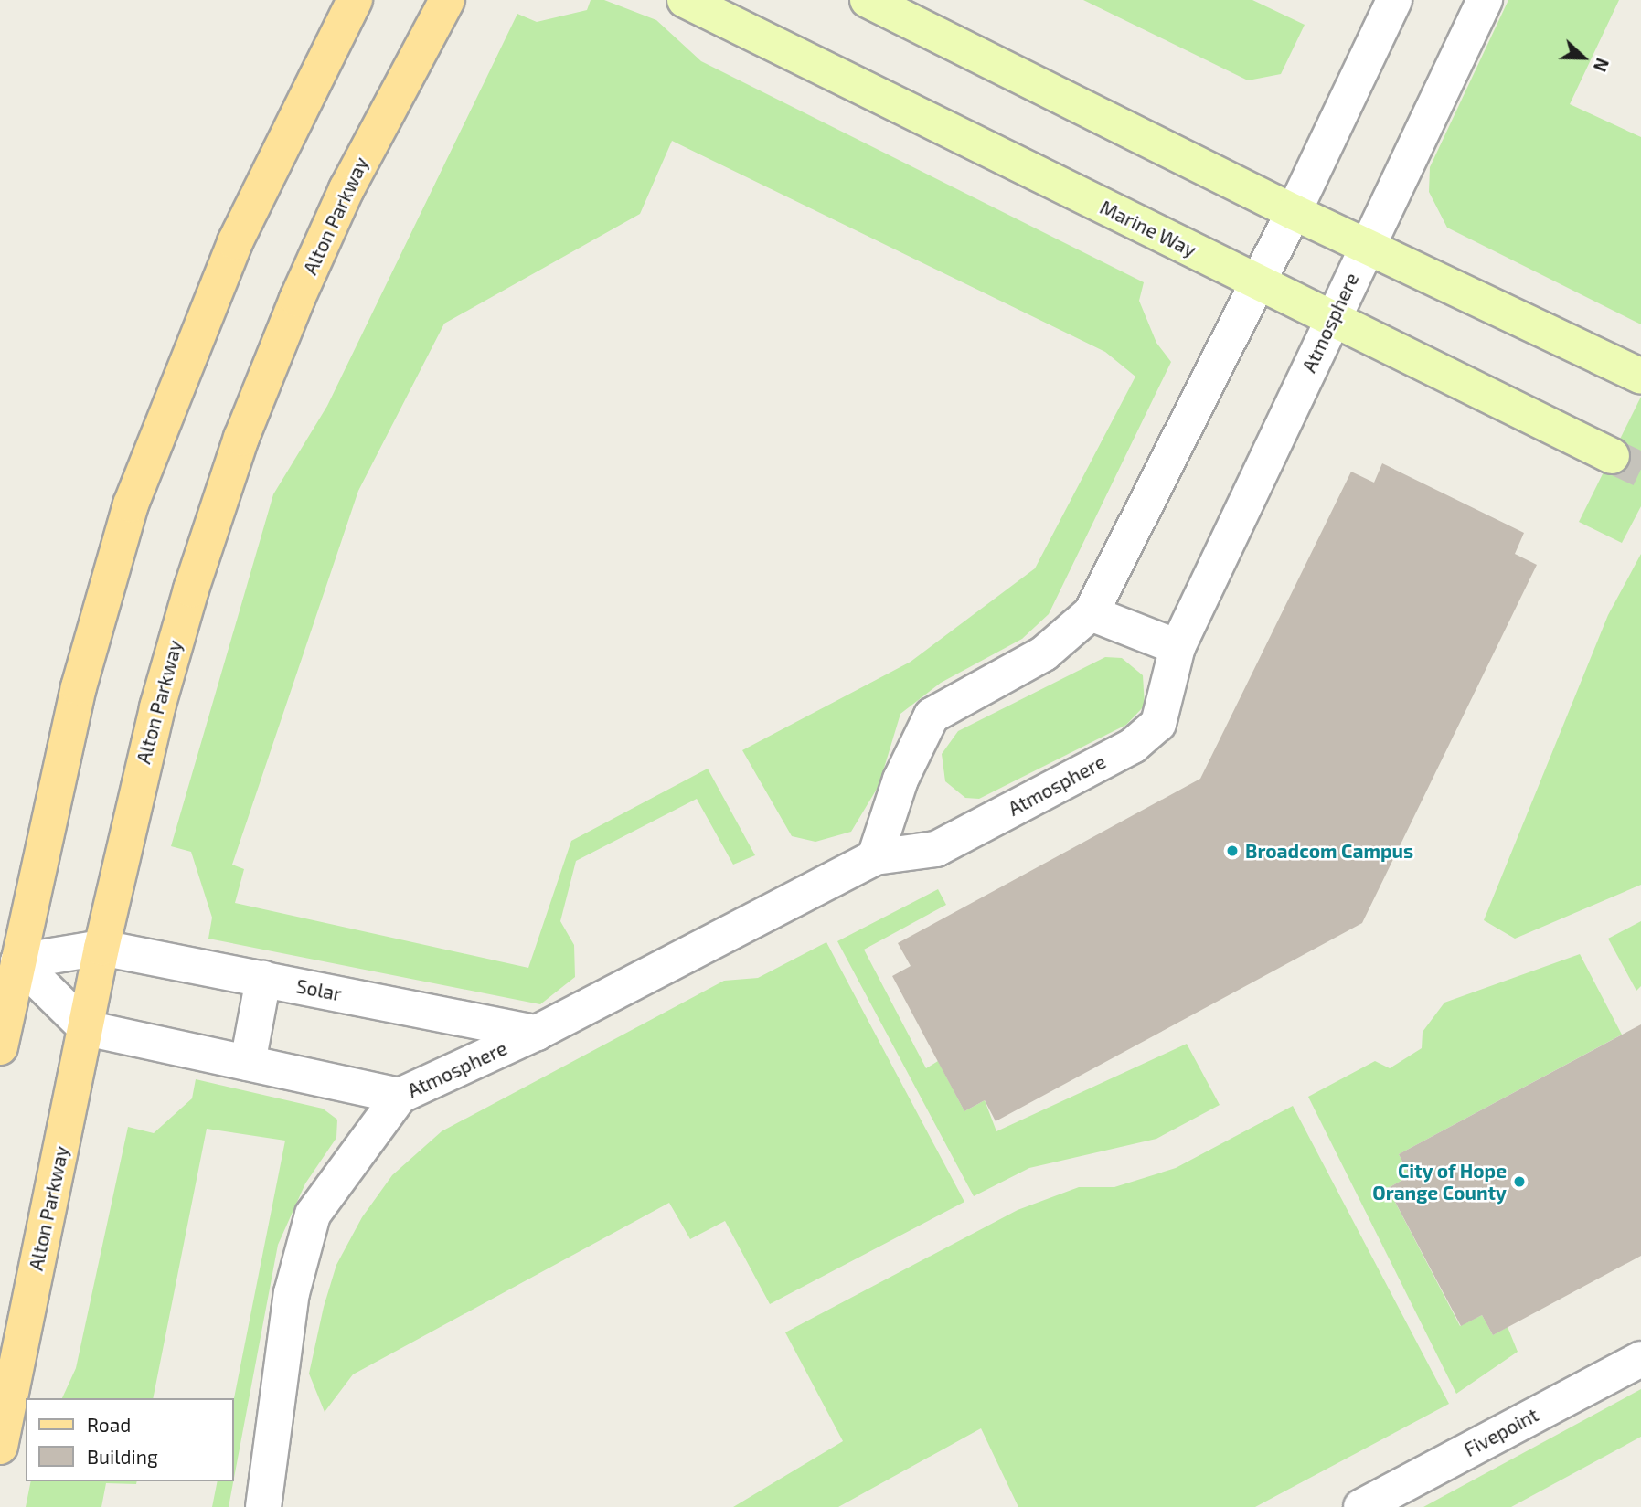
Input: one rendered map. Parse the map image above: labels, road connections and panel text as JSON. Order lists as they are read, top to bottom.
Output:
{
  "streets": {
    "main road": ["Alton Parkway", "Marine Way"],
    "street": ["Atmosphere", "Solar", "Fivepoint"]
  },
  "crossings": [
    ["Alton Parkway", "Solar"],
    ["Marine Way", "Atmosphere"],
    ["Atmosphere", "Solar"]
  ],
  "places": ["Broadcom Campus", "City of Hope Orange County"],
  "legend": ["Road", "Building"],
  "north": "right"
}
